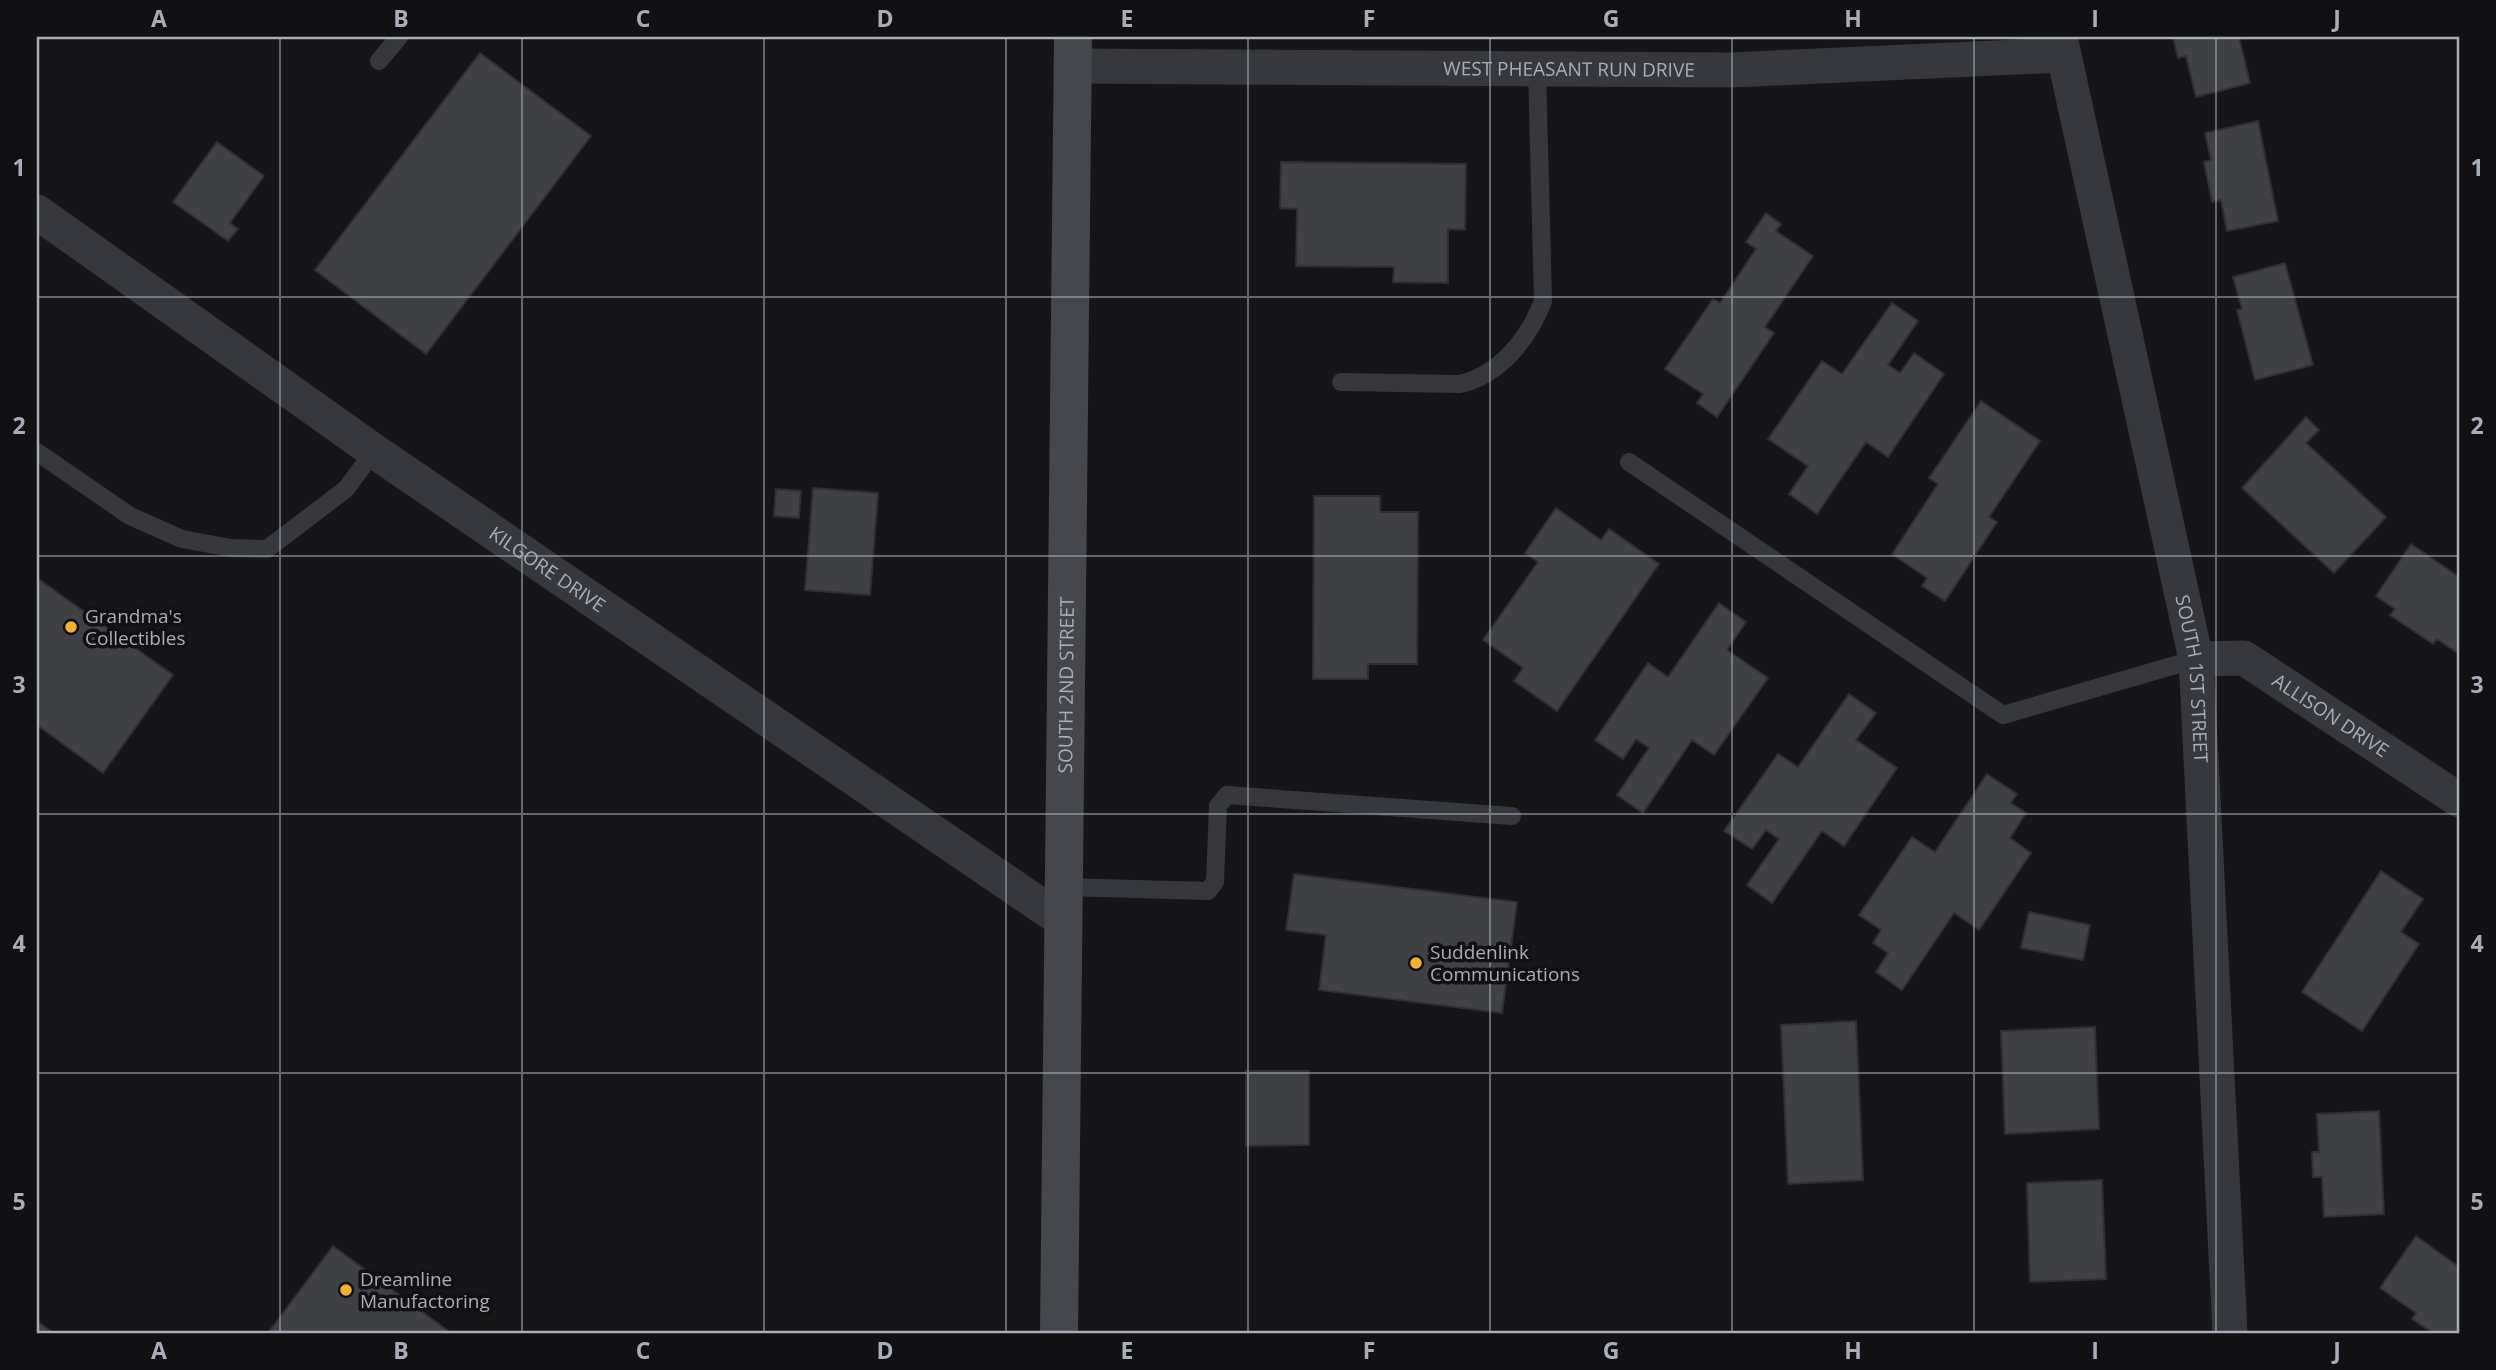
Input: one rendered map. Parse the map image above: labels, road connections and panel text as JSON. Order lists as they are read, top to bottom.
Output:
{
  "streets": {
    "main road": ["SOUTH 2ND STREET"],
    "street": [
      "WEST PHEASANT RUN DRIVE",
      "KILGORE DRIVE",
      "SOUTH 1ST STREET",
      "ALLISON DRIVE"
    ]
  },
  "crossings": [
    ["WEST PHEASANT RUN DRIVE", "SOUTH 1ST STREET"],
    ["WEST PHEASANT RUN DRIVE", "SOUTH 2ND STREET"],
    ["KILGORE DRIVE", "SOUTH 2ND STREET"],
    ["SOUTH 1ST STREET", "ALLISON DRIVE"]
  ],
  "places": ["Grandma's Collectibles", "Suddenlink Communications", "Dreamline Manufactoring"],
  "grid": {
    "columns": [
      "A",
      "B",
      "C",
      "D",
      "E",
      "F",
      "G",
      "H",
      "I",
      "J"
    ],
    "rows": [
      "1",
      "2",
      "3",
      "4",
      "5"
    ]
  }
}
